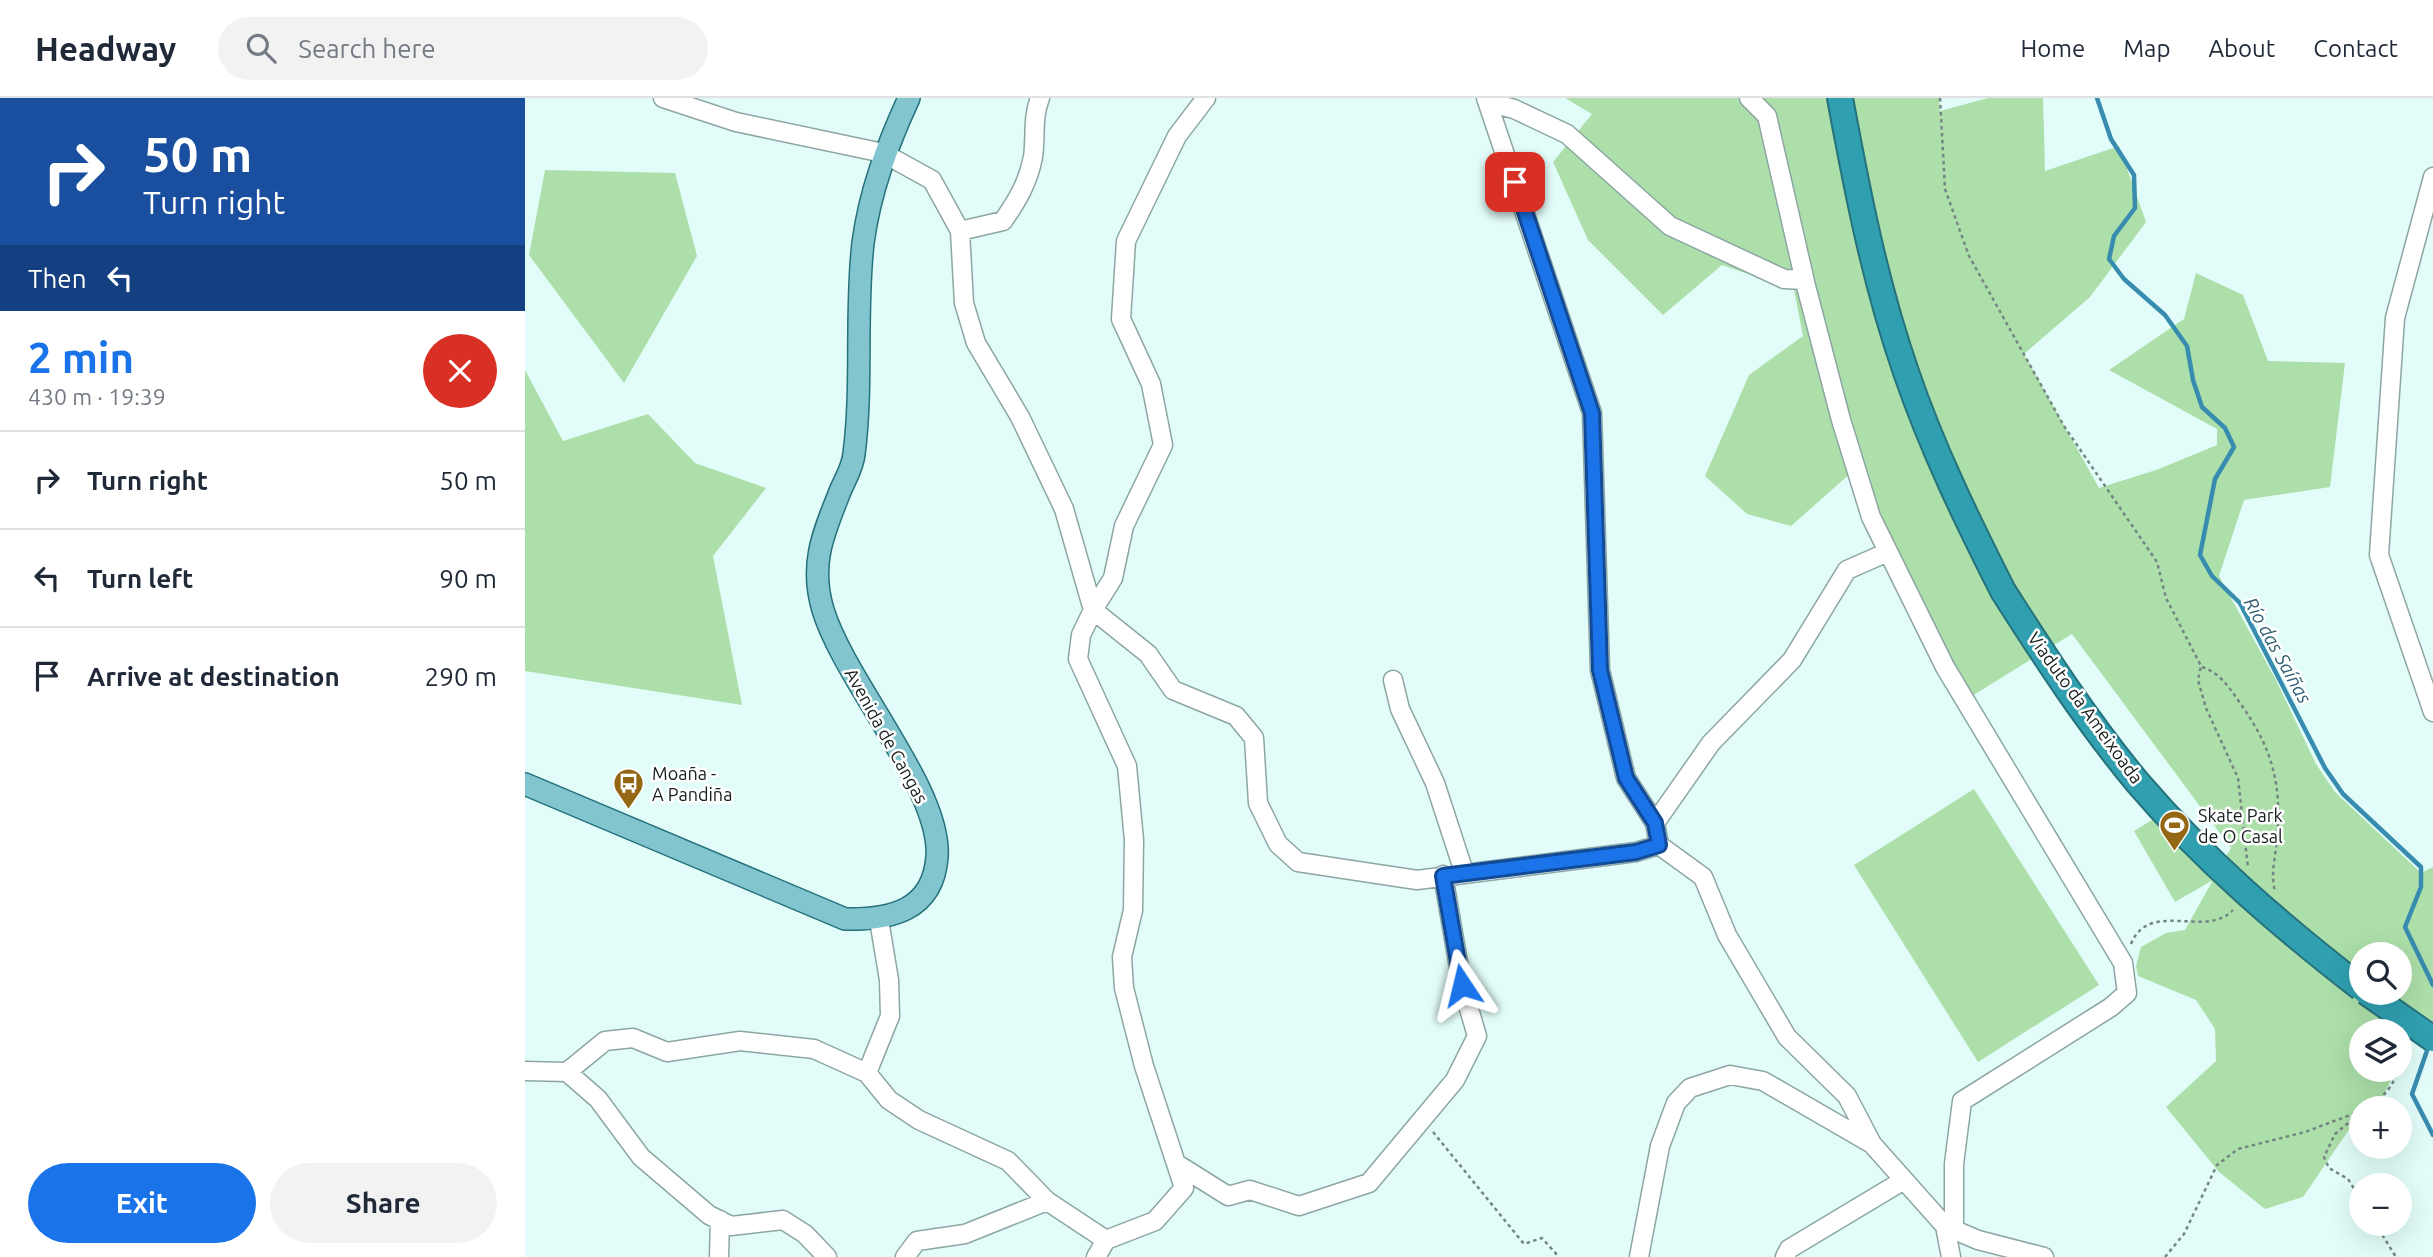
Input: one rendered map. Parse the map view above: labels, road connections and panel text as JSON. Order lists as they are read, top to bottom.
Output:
{
  "streets": {
    "highway": ["Viaduto da Ameixoada"],
    "main road": ["Avenida de Cangas"]
  },
  "water": ["Río das Saíñas"],
  "places": {
    "bus stop": ["Moaña - A Pandiña"],
    "sports": ["Skate Park de O Casal"]
  },
  "page": {
    "header": "Headway",
    "search": "Search here",
    "nav": [
      "Home",
      "Map",
      "About",
      "Contact"
    ],
    "turn": ["50 m", "Turn right"],
    "then": "Then",
    "heading": ["2 min", "430 m · 19:39"],
    "list": [
      {
        "name": "Turn right",
        "value": "50 m"
      },
      {
        "name": "Turn left",
        "value": "90 m"
      },
      {
        "name": "Arrive at destination",
        "value": "290 m"
      }
    ],
    "map_buttons": ["+", "−"],
    "buttons": ["Exit", "Share"]
  }
}
